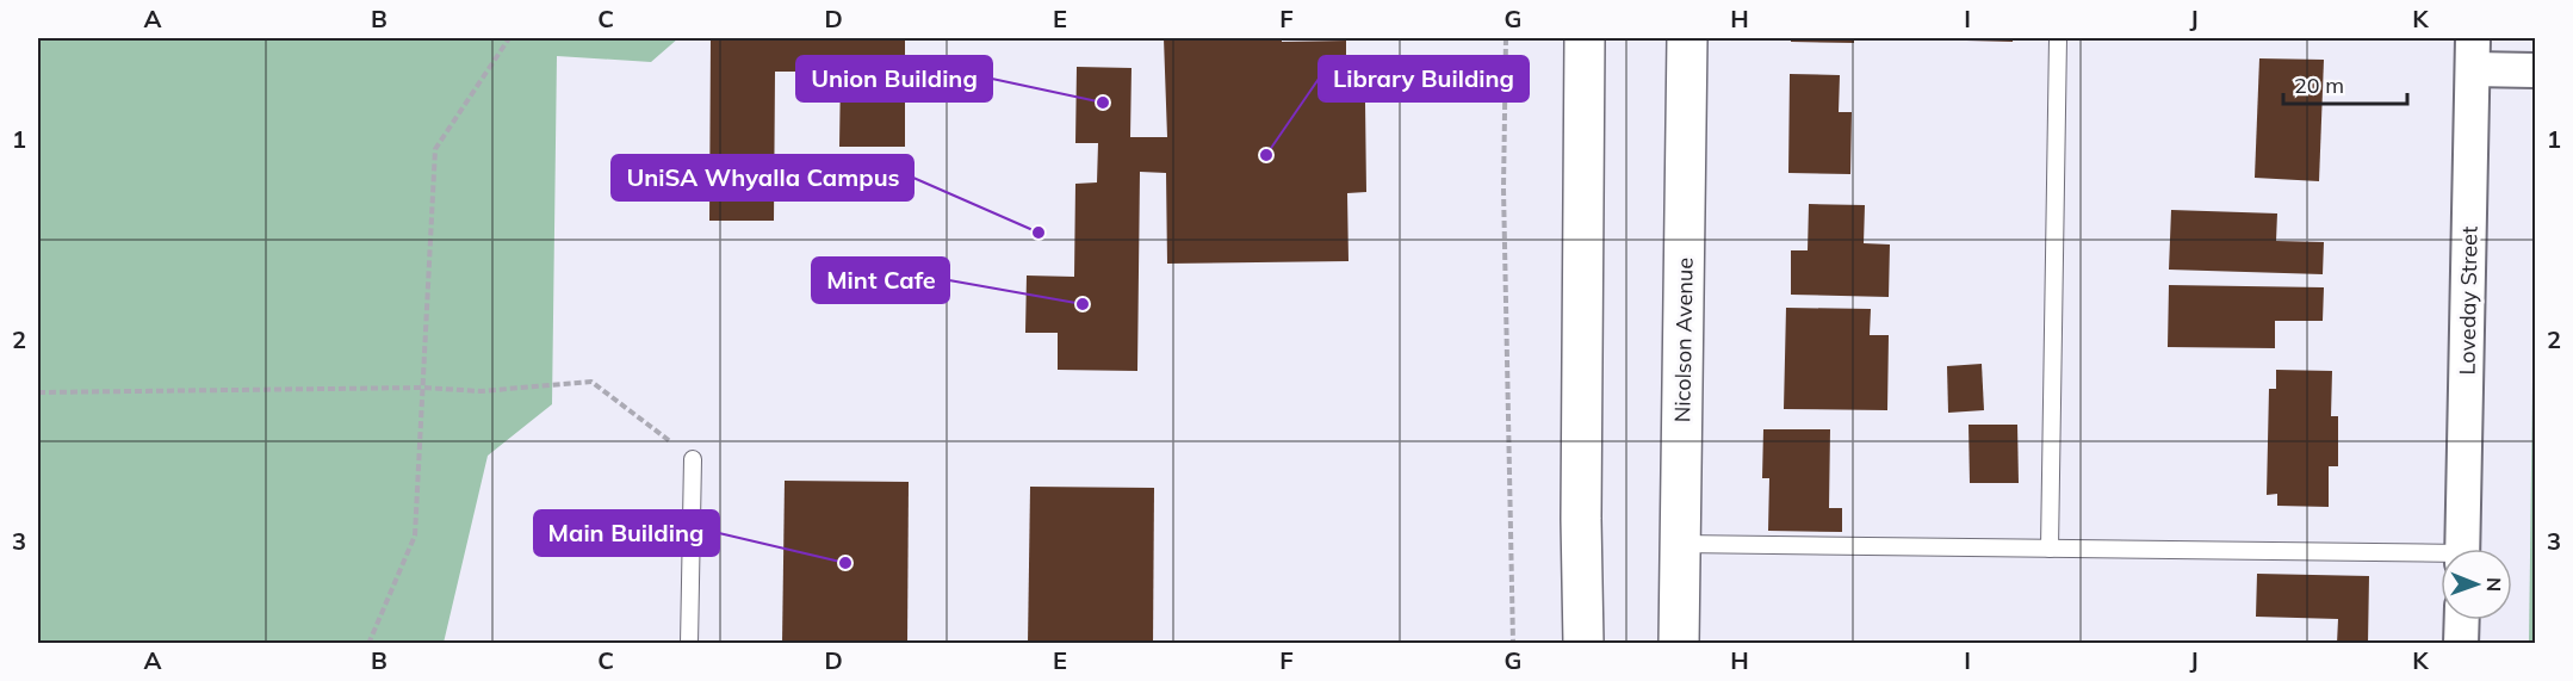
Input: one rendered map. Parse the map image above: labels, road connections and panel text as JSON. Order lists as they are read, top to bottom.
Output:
{
  "streets": {
    "main road": ["Nicolson Avenue"],
    "street": ["Loveday Street"]
  },
  "places": [
    "Union Building",
    "Library Building",
    "UniSA Whyalla Campus",
    "Mint Cafe",
    "Main Building"
  ],
  "scale_bar": "20 m",
  "north": "right",
  "grid": {
    "columns": [
      "A",
      "B",
      "C",
      "D",
      "E",
      "F",
      "G",
      "H",
      "I",
      "J",
      "K"
    ],
    "rows": ["1", "2", "3"]
  }
}
